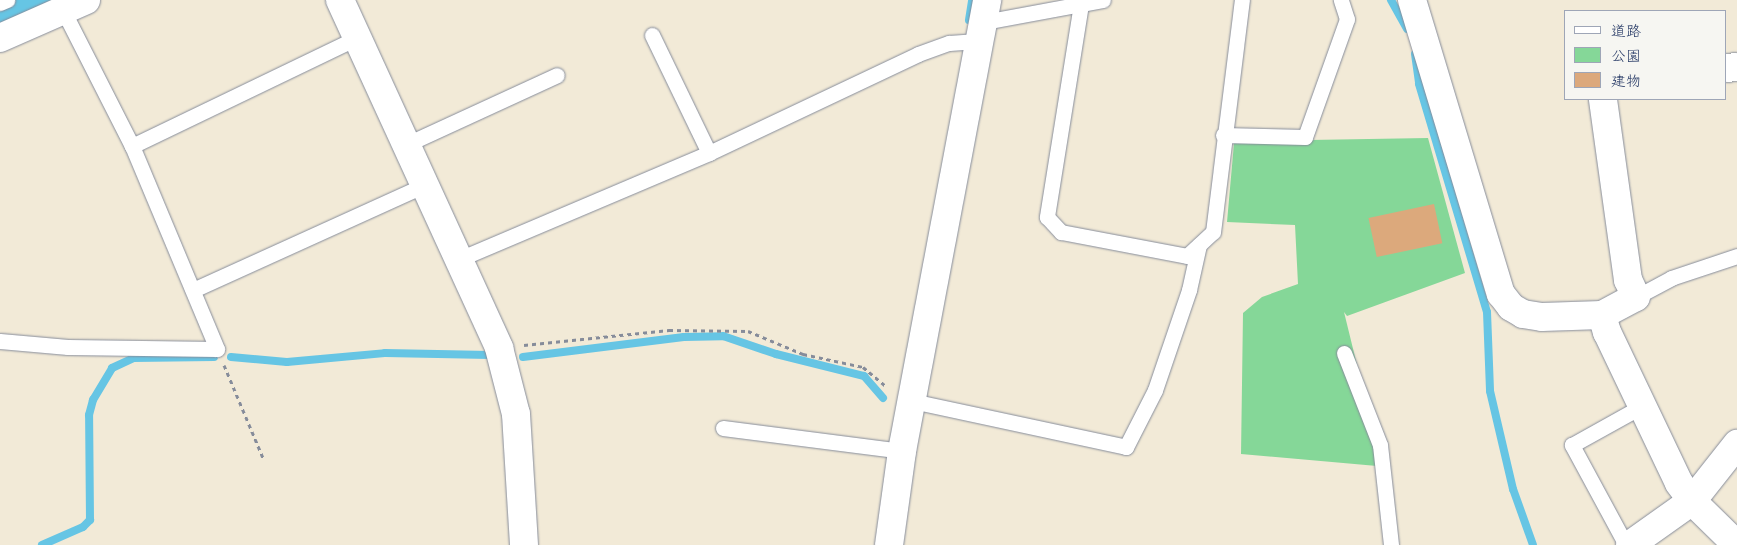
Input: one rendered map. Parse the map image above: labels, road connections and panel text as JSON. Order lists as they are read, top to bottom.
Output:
{
  "legend": ["道路", "公園", "建物"]
}
